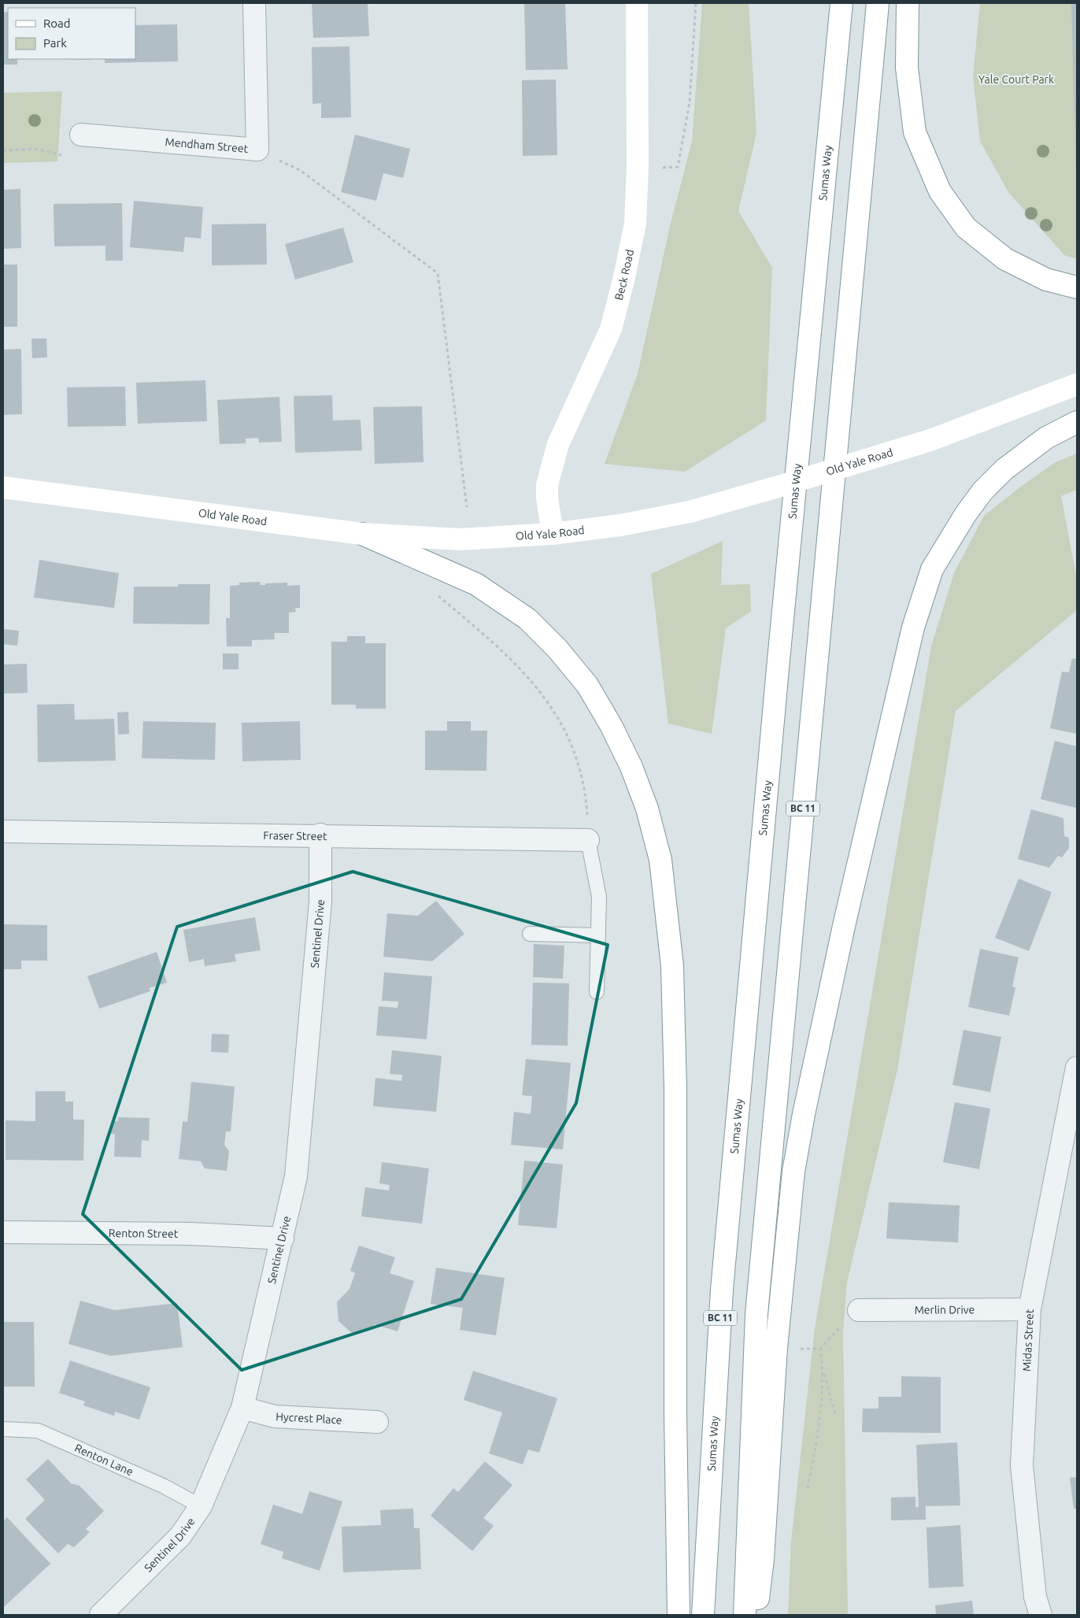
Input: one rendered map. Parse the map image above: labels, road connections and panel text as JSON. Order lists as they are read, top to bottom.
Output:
{
  "streets": {
    "main road": [
      "Sumas Way",
      "Beck Road",
      "Old Yale Road",
      "BC 11"
    ],
    "street": [
      "Mendham Street",
      "Fraser Street",
      "Sentinel Drive",
      "Renton Street",
      "Merlin Drive",
      "Midas Street",
      "Hycrest Place"
    ],
    "lane": ["Renton Lane"]
  },
  "crossings": [
    ["Beck Road", "Old Yale Road"],
    ["Fraser Street", "Sentinel Drive"],
    ["Sentinel Drive", "Renton Street"],
    ["Sentinel Drive", "Hycrest Place"],
    ["Sentinel Drive", "Renton Lane"],
    ["Merlin Drive", "Midas Street"]
  ],
  "parks": ["Yale Court Park"],
  "legend": ["Road", "Park"]
}
